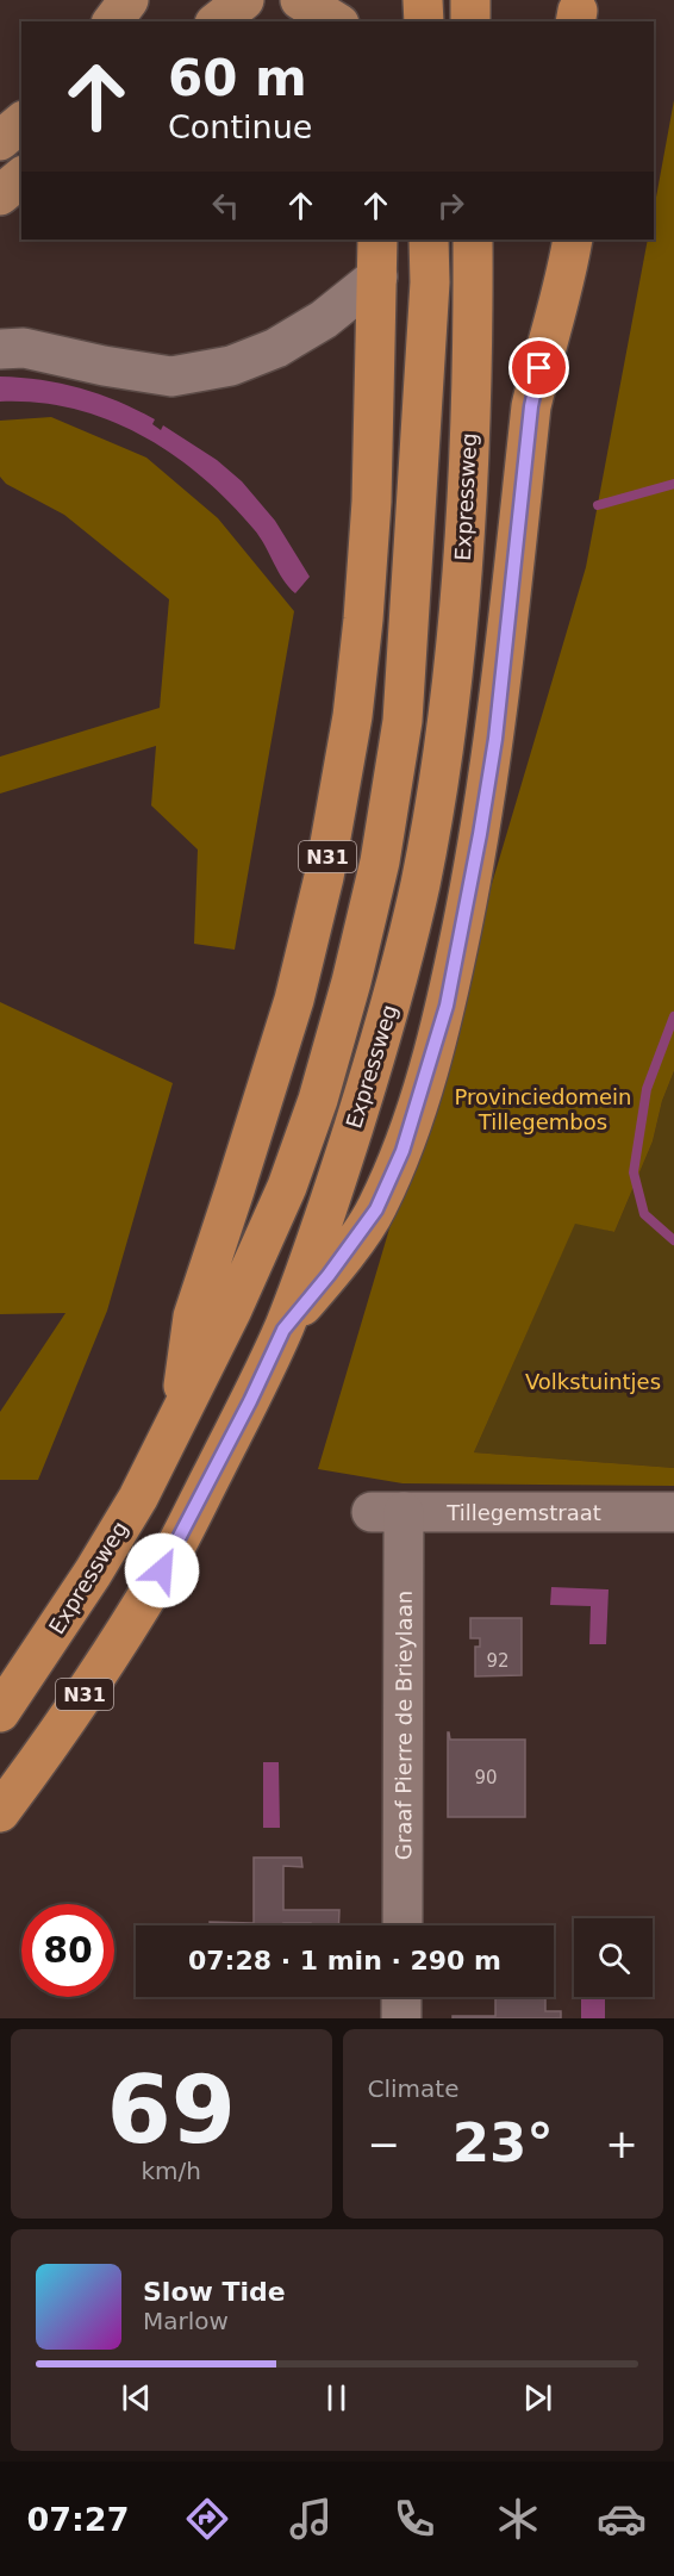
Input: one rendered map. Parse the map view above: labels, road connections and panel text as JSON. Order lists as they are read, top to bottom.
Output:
{
  "streets": {
    "highway": ["Expressweg", "N31"],
    "street": ["Tillegemstraat", "Graaf Pierre de Brieylaan"]
  },
  "crossings": [
    ["Expressweg", "N31"],
    ["Tillegemstraat", "Graaf Pierre de Brieylaan"]
  ],
  "parks": ["Provinciedomein Tillegembos", "Volkstuintjes"],
  "house_numbers": ["92", "90"],
  "page": {
    "turn": ["60 m", "Continue"],
    "limit": "80",
    "trip": "07:28 · 1 min · 290 m",
    "tile": [
      ["69", "km/h"],
      "Climate"
    ],
    "heat": ["−", "23°", "+"],
    "song": ["Slow Tide", "Marlow"],
    "tabs": "07:27"
  }
}
